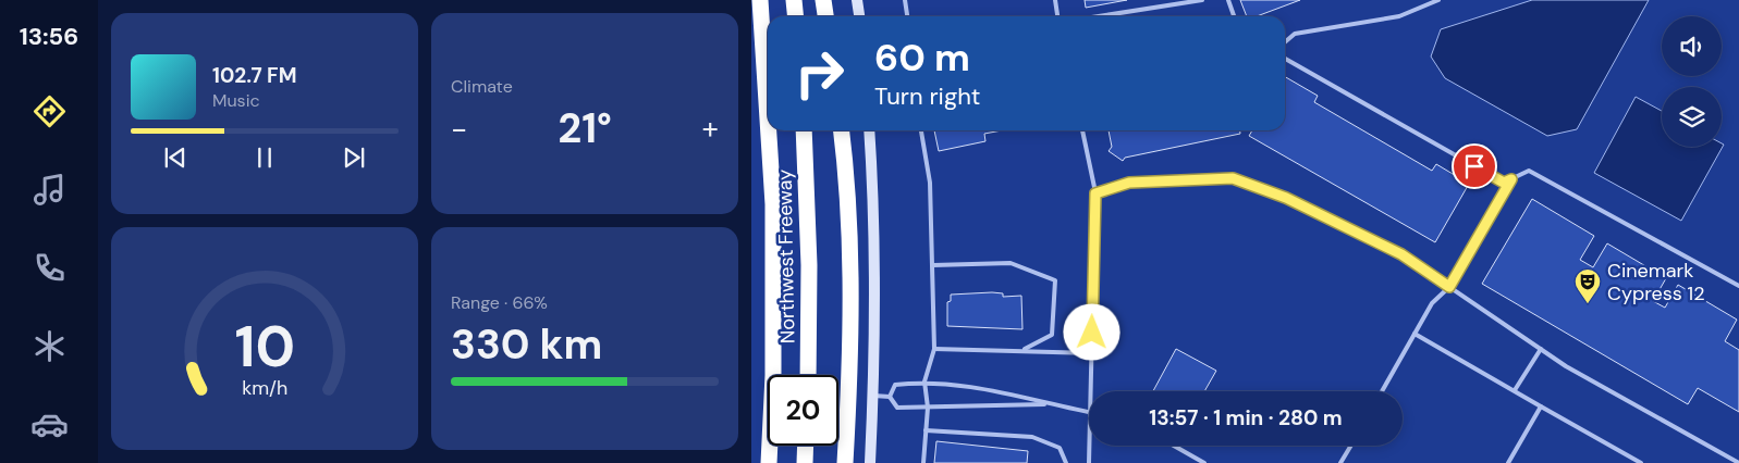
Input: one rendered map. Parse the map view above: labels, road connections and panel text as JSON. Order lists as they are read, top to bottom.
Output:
{
  "streets": {
    "highway": ["Northwest Freeway"]
  },
  "places": {
    "theatre": ["Cinemark Cypress 12"]
  },
  "page": {
    "tabs": "13:56",
    "tile": [
      "Climate",
      ["Range · 66%", "330 km"]
    ],
    "turn": ["60 m", "Turn right"],
    "song": ["102.7 FM", "Music"],
    "heat": ["−", "21°", "+"],
    "limit": "20",
    "trip": "13:57 · 1 min · 280 m",
    "gauge": ["10", "km/h"]
  }
}
